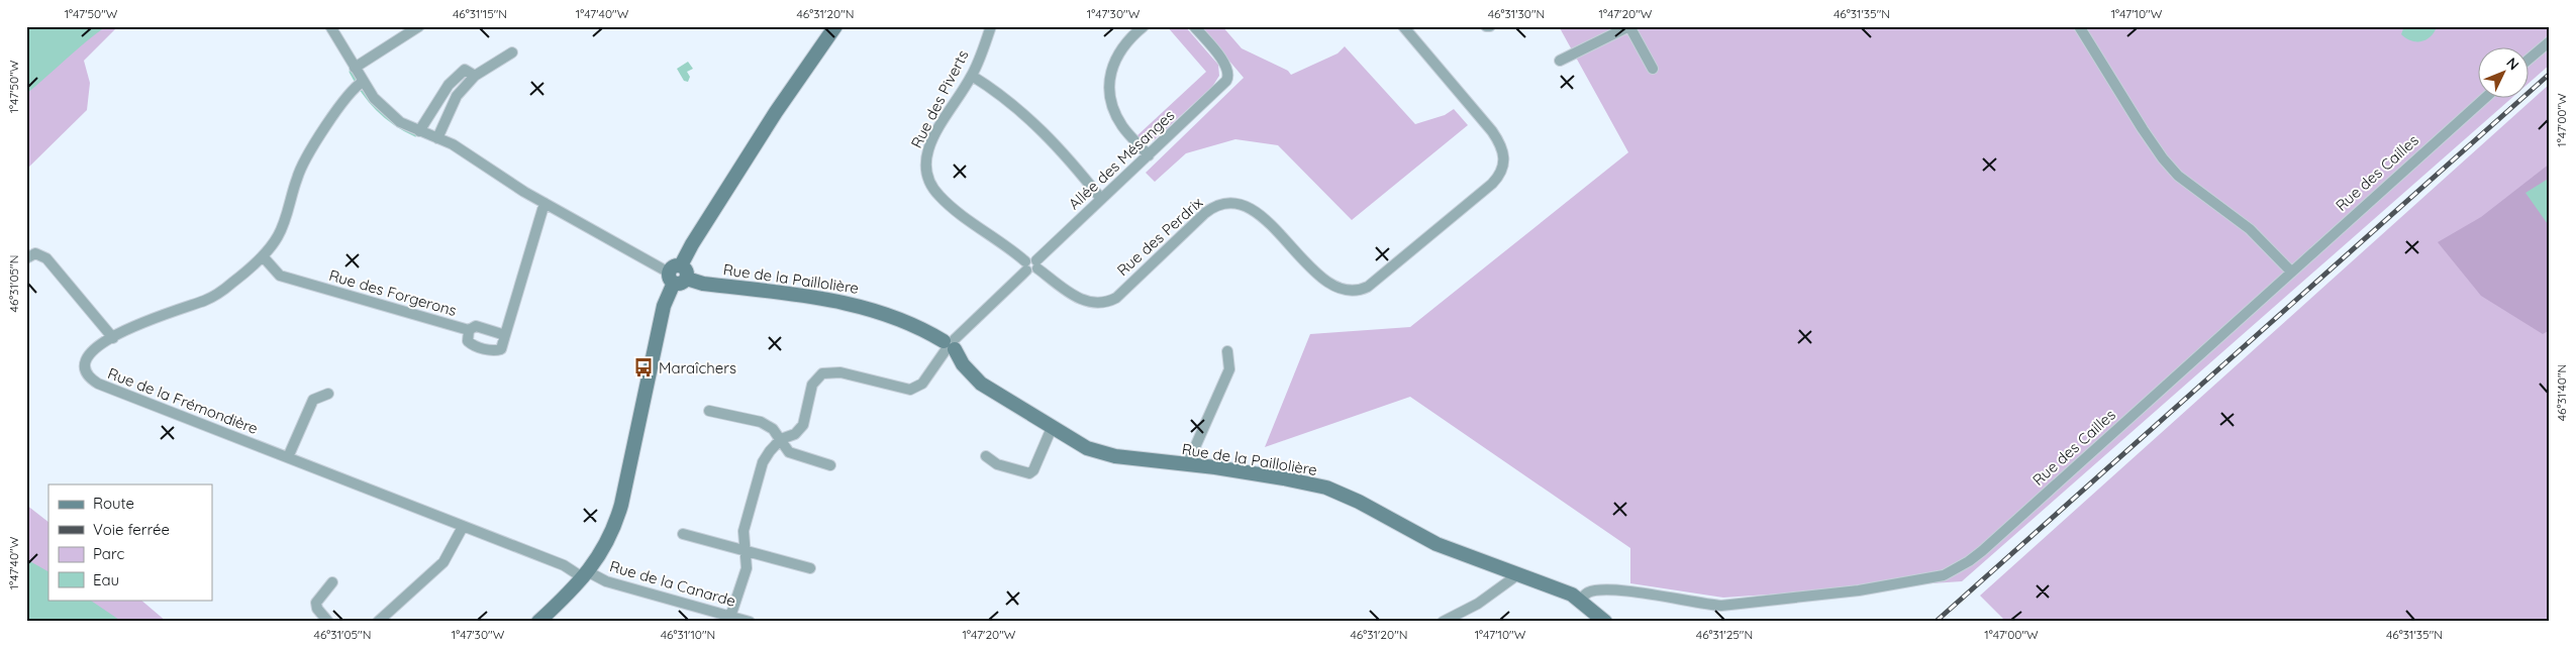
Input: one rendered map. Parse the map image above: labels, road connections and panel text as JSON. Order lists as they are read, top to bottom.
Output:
{
  "streets": {
    "street": [
      "Rue des Piverts",
      "Allée des Mésanges",
      "Rue des Cailles",
      "Rue des Perdrix",
      "Rue de la Paillolière",
      "Rue des Forgerons",
      "Rue de la Frémondière",
      "Rue de la Canarde"
    ]
  },
  "crossings": [
    ["Rue des Piverts", "Allée des Mésanges"],
    ["Rue des Piverts", "Rue des Perdrix"],
    ["Allée des Mésanges", "Rue des Perdrix"],
    ["Allée des Mésanges", "Rue de la Paillolière"],
    ["Rue des Cailles", "Rue de la Paillolière"],
    ["Rue des Forgerons", "Rue de la Frémondière"],
    ["Rue de la Frémondière", "Rue de la Canarde"]
  ],
  "places": {
    "bus stop": ["Maraîchers"]
  },
  "legend": [
    "Route",
    "Voie ferrée",
    "Parc",
    "Eau"
  ],
  "north": "top right",
  "coordinates": [
    "1°47'50\"W",
    "46°31'15\"N",
    "1°47'40\"W",
    "46°31'20\"N",
    "1°47'30\"W",
    "46°31'30\"N",
    "1°47'20\"W",
    "46°31'35\"N",
    "1°47'10\"W",
    "1°47'00\"W",
    "46°31'05\"N",
    "46°31'40\"N",
    "46°31'10\"N",
    "46°31'25\"N"
  ]
}
